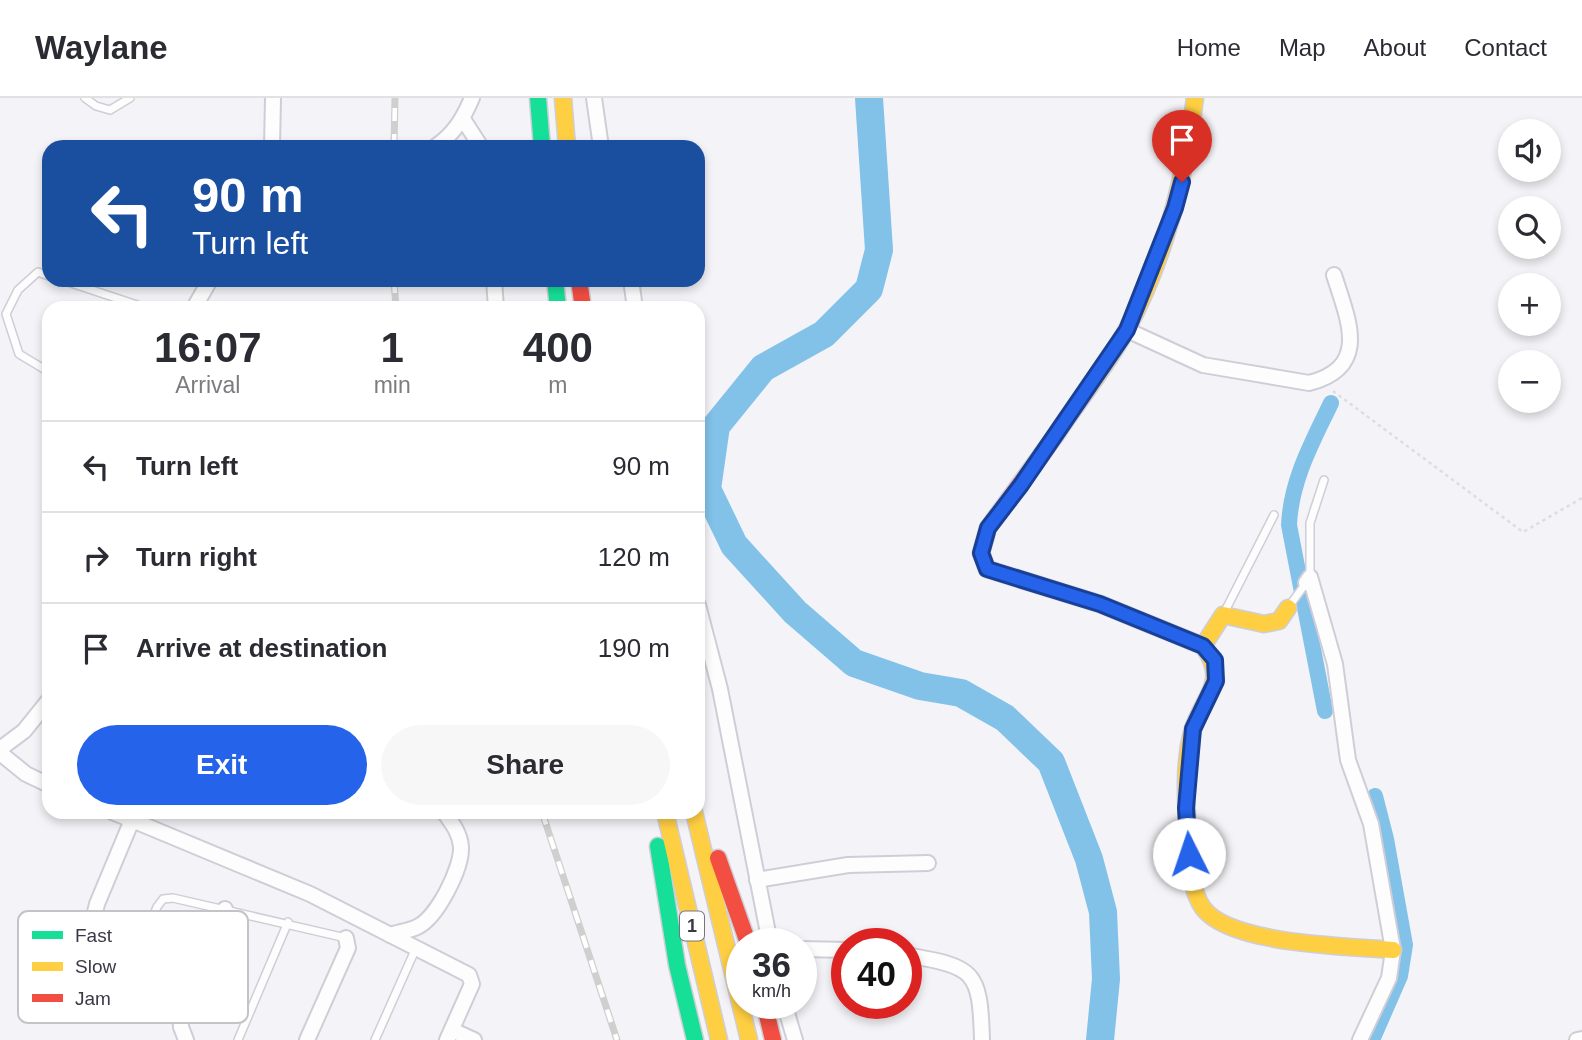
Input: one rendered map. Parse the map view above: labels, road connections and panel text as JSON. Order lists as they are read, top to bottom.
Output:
{
  "streets": {
    "main road": ["1"]
  },
  "legend": ["Fast", "Slow", "Jam"],
  "page": {
    "header": "Waylane",
    "nav": [
      "Home",
      "Map",
      "About",
      "Contact"
    ],
    "map_buttons": ["+", "−"],
    "turn": ["90 m", "Turn left"],
    "eta": [
      "16:07",
      "Arrival",
      "1",
      "min",
      "400",
      "m"
    ],
    "list": [
      {
        "name": "Turn left",
        "value": "90 m"
      },
      {
        "name": "Turn right",
        "value": "120 m"
      },
      {
        "name": "Arrive at destination",
        "value": "190 m"
      }
    ],
    "buttons": ["Exit", "Share"],
    "speed": "36 km/h",
    "limit": "40"
  }
}
